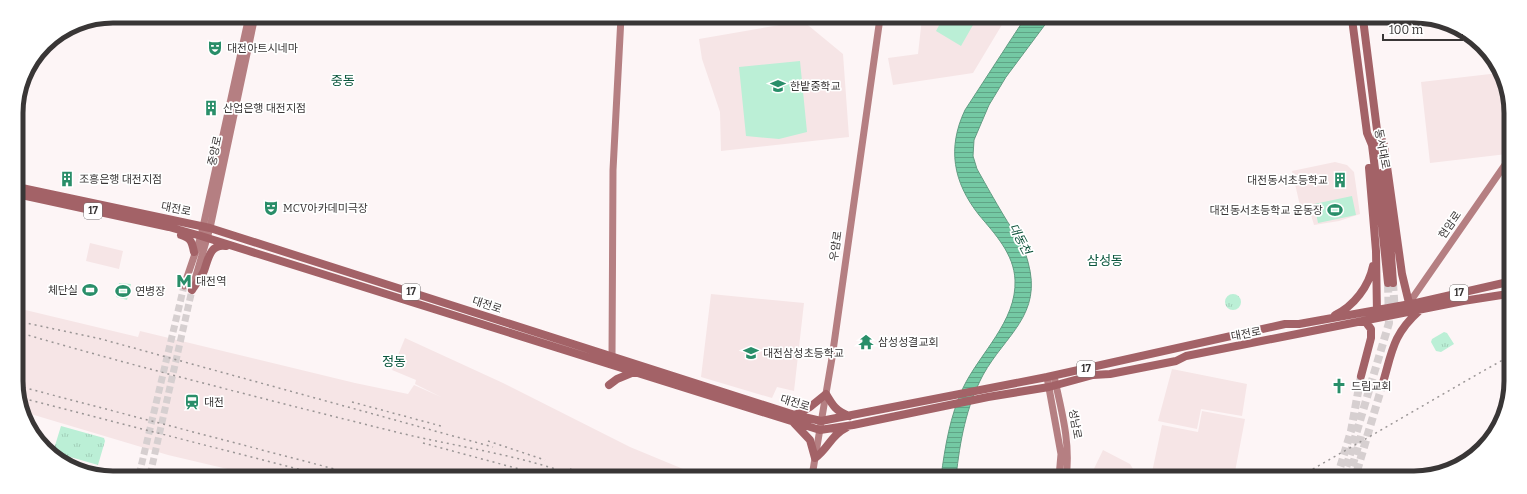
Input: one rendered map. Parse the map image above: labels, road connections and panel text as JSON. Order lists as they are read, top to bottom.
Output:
{
  "streets": {
    "main road": [
      "동서대로",
      "중앙로",
      "대전로",
      "17",
      "현암로",
      "우암로",
      "성남로"
    ]
  },
  "crossings": [
    ["중앙로", "대전로"],
    ["대전로", "현암로"],
    ["대전로", "우암로"],
    ["대전로", "성남로"]
  ],
  "districts": ["중동", "삼성동", "정동"],
  "water": ["대동천"],
  "places": {
    "theatre": ["대전아트시네마", "MCV아카데미극장"],
    "school or university": ["한밭중학교", "대전삼성초등학교"],
    "building": ["산업은행 대전지점", "조흥은행 대전지점", "대전동서초등학교"],
    "sports": ["대전동서초등학교 운동장", "체단실", "연병장"],
    "metro station": ["대전역"],
    "temple": ["삼성성결교회"],
    "church": ["드림교회"],
    "station": ["대전"]
  },
  "scale_bar": "100 m"
}
